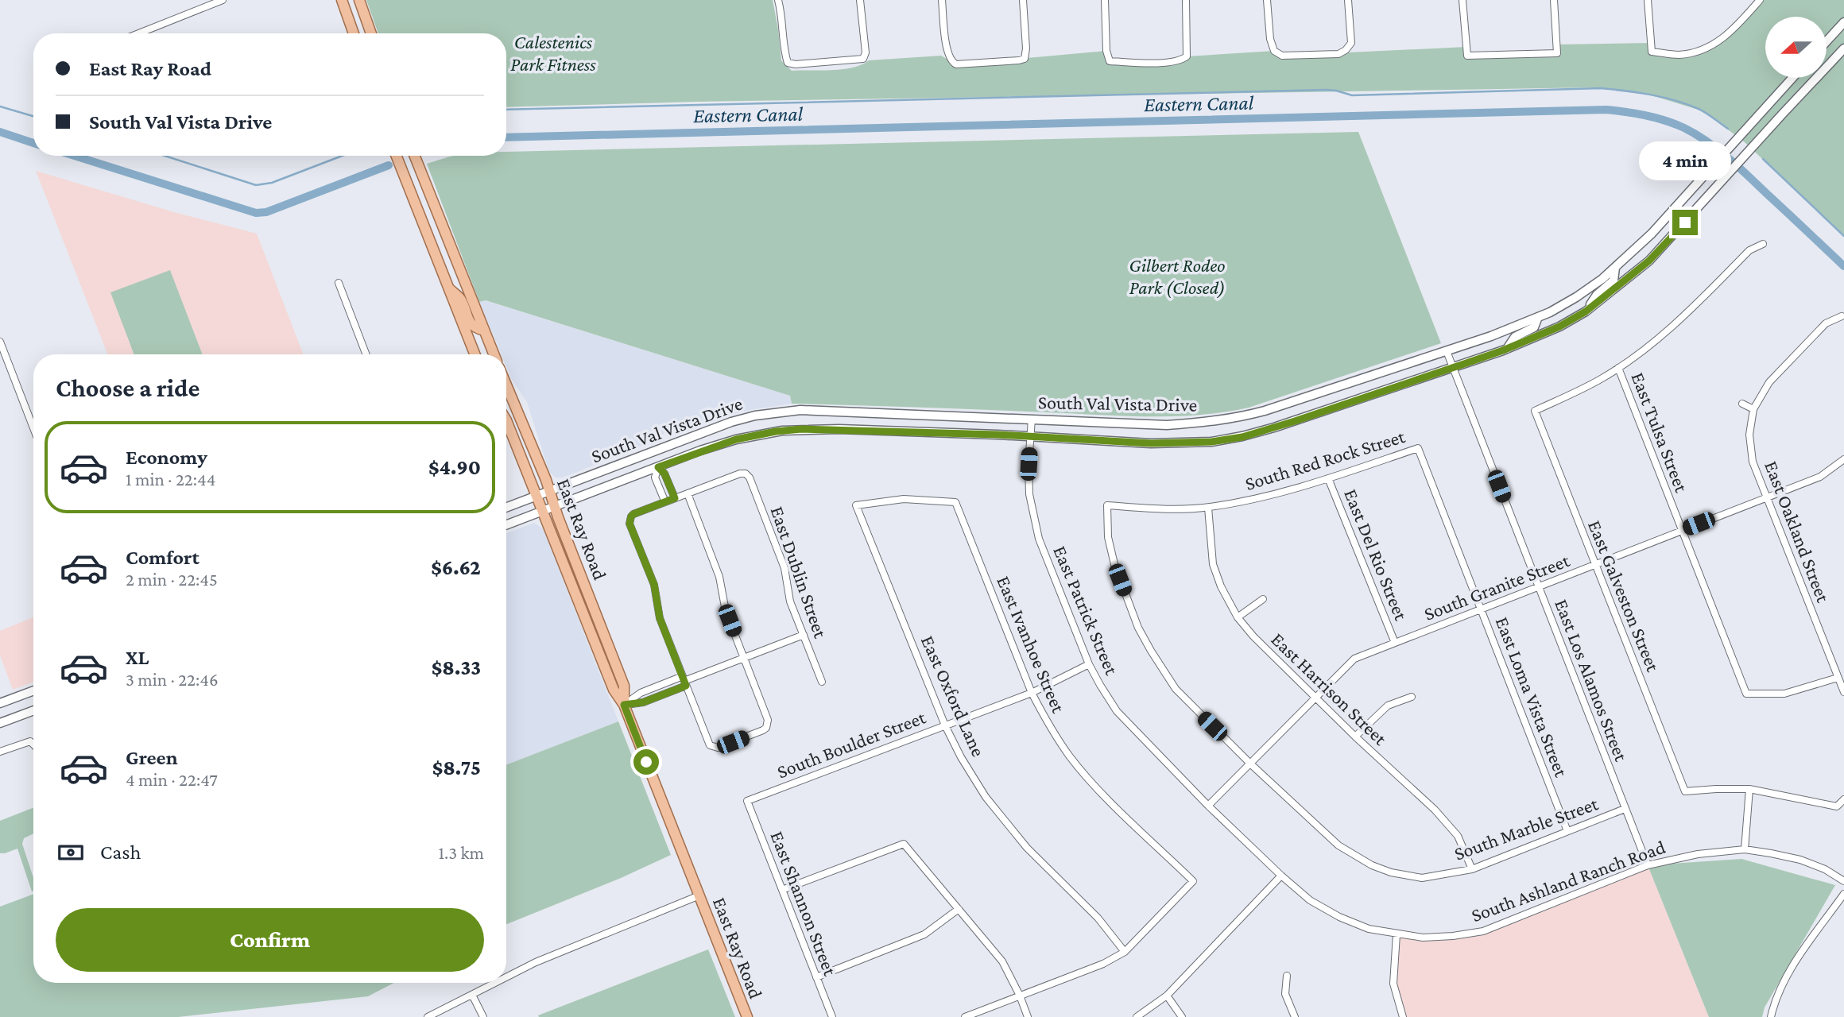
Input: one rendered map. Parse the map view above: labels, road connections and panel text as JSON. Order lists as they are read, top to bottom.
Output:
{
  "streets": {
    "main road": ["South Val Vista Drive", "East Ray Road"],
    "street": [
      "East Tulsa Street",
      "South Red Rock Street",
      "East Oakland Street",
      "East Del Rio Street",
      "East Dublin Street",
      "South Granite Street",
      "East Galveston Street",
      "East Patrick Street",
      "East Ivanhoe Street",
      "East Los Alamos Street",
      "East Harrison Street",
      "East Oxford Lane",
      "East Loma Vista Street",
      "South Boulder Street",
      "South Marble Street",
      "South Ashland Ranch Road",
      "East Shannon Street"
    ]
  },
  "crossings": [
    ["South Val Vista Drive", "East Ray Road"],
    ["South Val Vista Drive", "East Patrick Street"],
    ["South Val Vista Drive", "East Los Alamos Street"],
    ["East Tulsa Street", "East Oakland Street"],
    ["East Tulsa Street", "South Granite Street"],
    ["East Tulsa Street", "East Galveston Street"],
    ["South Red Rock Street", "East Del Rio Street"],
    ["South Red Rock Street", "East Harrison Street"],
    ["South Red Rock Street", "East Loma Vista Street"],
    ["South Red Rock Street", "South Marble Street"],
    ["East Oakland Street", "South Granite Street"],
    ["East Del Rio Street", "South Granite Street"],
    ["South Granite Street", "East Galveston Street"],
    ["South Granite Street", "East Patrick Street"],
    ["South Granite Street", "East Los Alamos Street"],
    ["South Granite Street", "East Harrison Street"],
    ["South Granite Street", "East Loma Vista Street"],
    ["South Granite Street", "South Marble Street"],
    ["East Patrick Street", "South Boulder Street"],
    ["East Patrick Street", "South Ashland Ranch Road"],
    ["East Ivanhoe Street", "East Oxford Lane"],
    ["East Ivanhoe Street", "South Boulder Street"],
    ["East Los Alamos Street", "South Marble Street"],
    ["East Los Alamos Street", "South Ashland Ranch Road"],
    ["East Harrison Street", "South Marble Street"],
    ["East Oxford Lane", "South Boulder Street"],
    ["East Loma Vista Street", "South Marble Street"],
    ["South Boulder Street", "East Shannon Street"]
  ],
  "water": ["Eastern Canal"],
  "parks": ["Calestenics Park Fitness", "Gilbert Rodeo Park (Closed)"],
  "north": "left",
  "page": {
    "banner": ["East Ray Road", "South Val Vista Drive"],
    "bubble": "4 min",
    "heading": "Choose a ride",
    "list": [
      {
        "name": "Economy",
        "note": "1 min · 22:44",
        "value": "$4.90"
      },
      {
        "name": "Comfort",
        "note": "2 min · 22:45",
        "value": "$6.62"
      },
      {
        "name": "XL",
        "note": "3 min · 22:46",
        "value": "$8.33"
      },
      {
        "name": "Green",
        "note": "4 min · 22:47",
        "value": "$8.75"
      }
    ],
    "pay": ["Cash", "1.3 km"],
    "buttons": "Confirm"
  }
}
